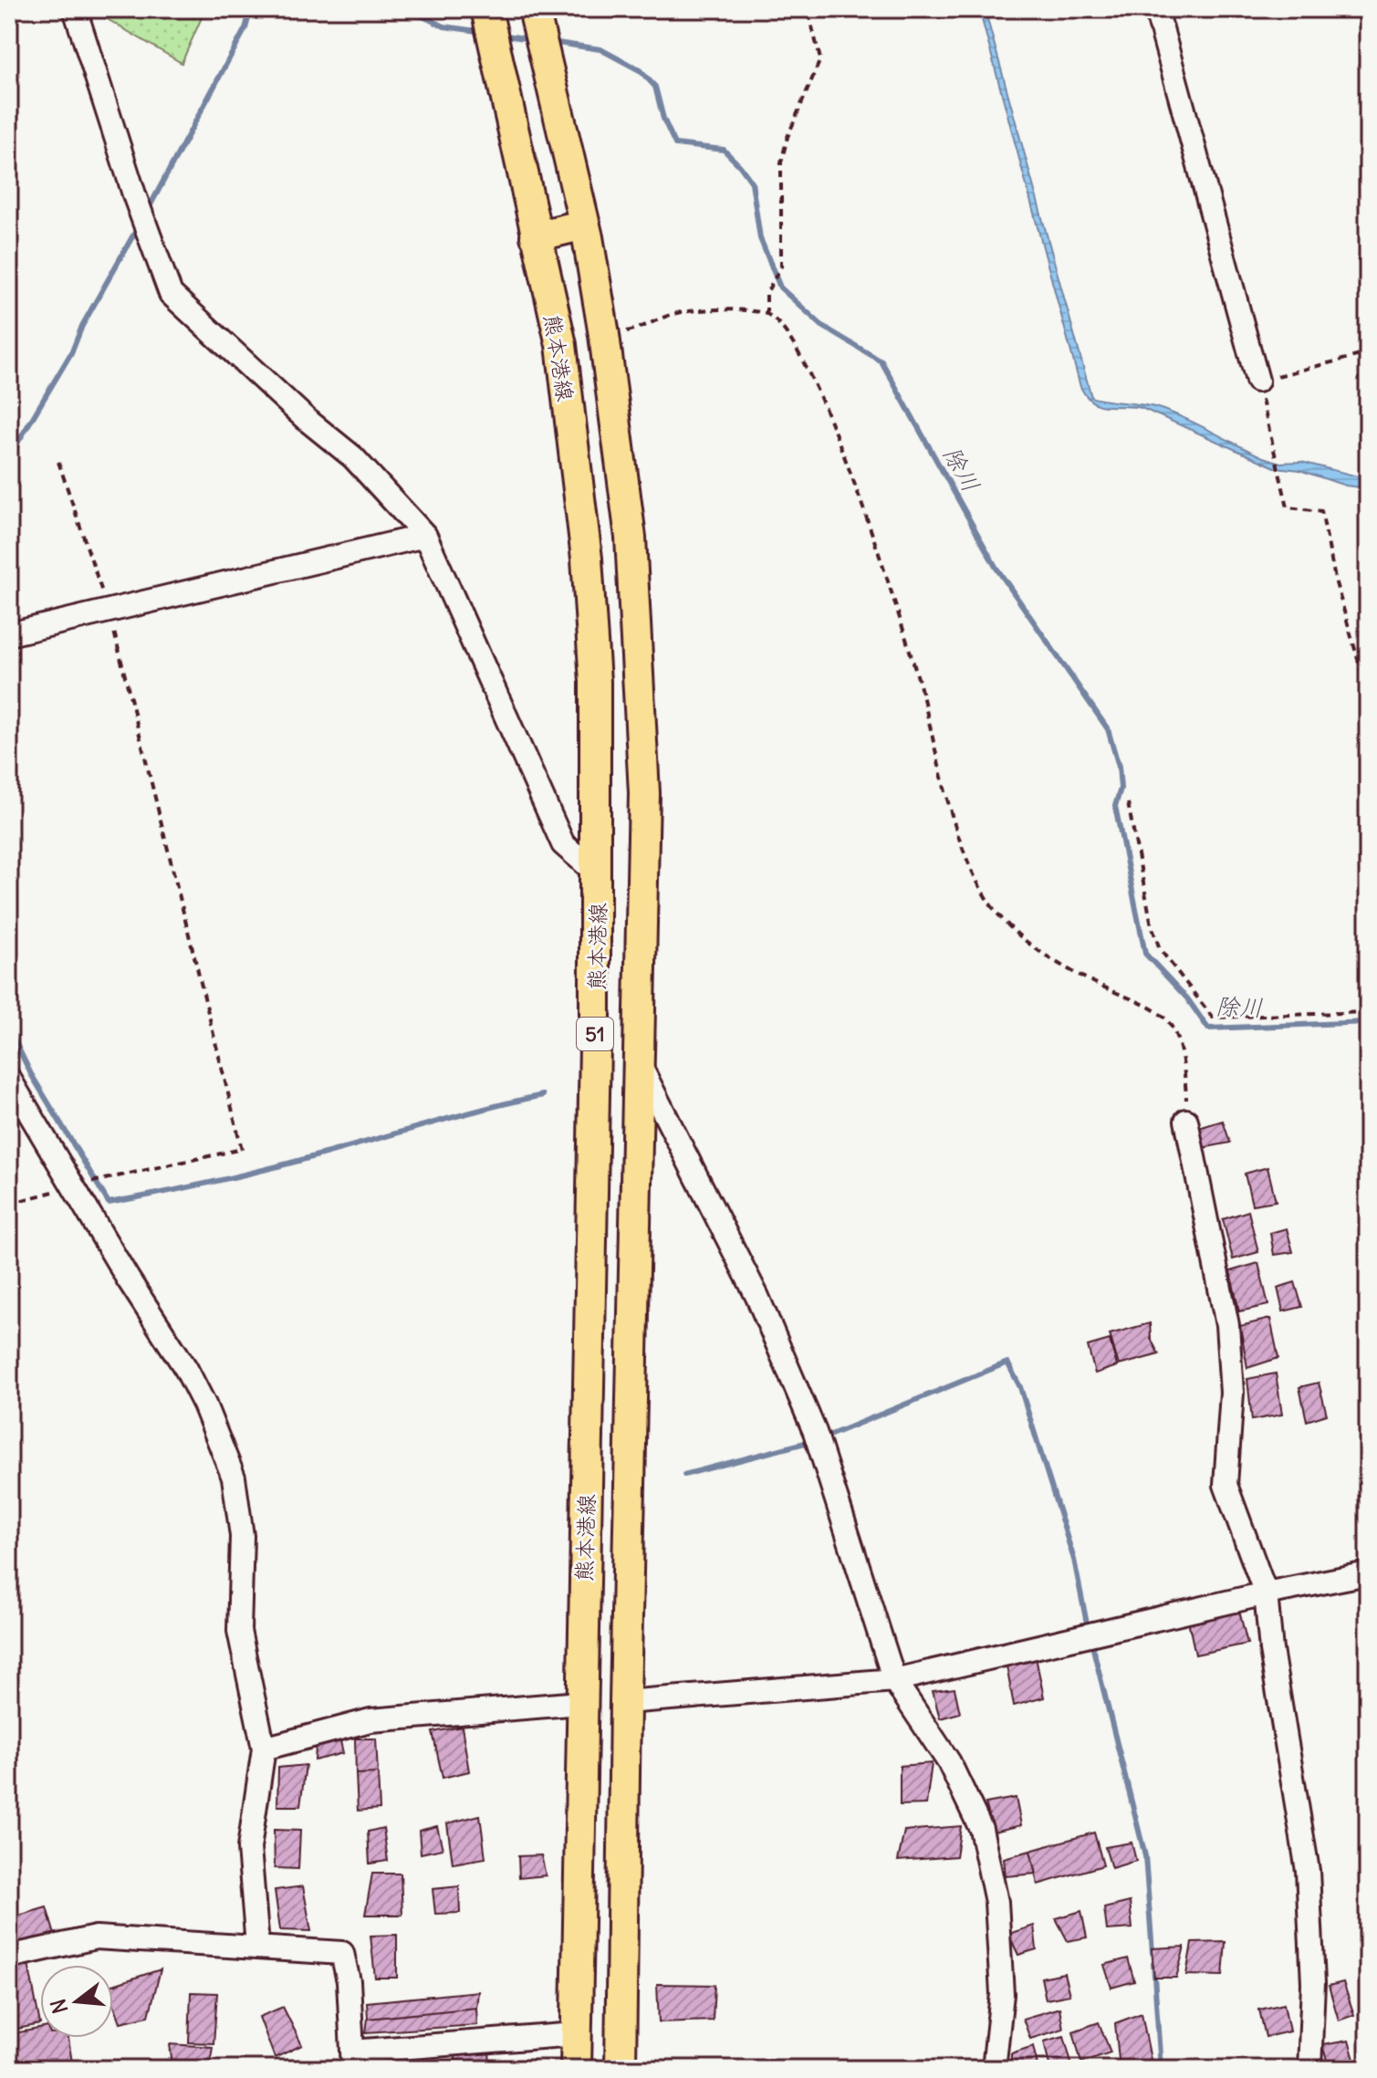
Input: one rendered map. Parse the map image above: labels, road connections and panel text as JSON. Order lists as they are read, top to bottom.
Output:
{
  "streets": {
    "main road": ["熊本港線", "51"]
  },
  "water": ["除川"],
  "north": "left"
}
